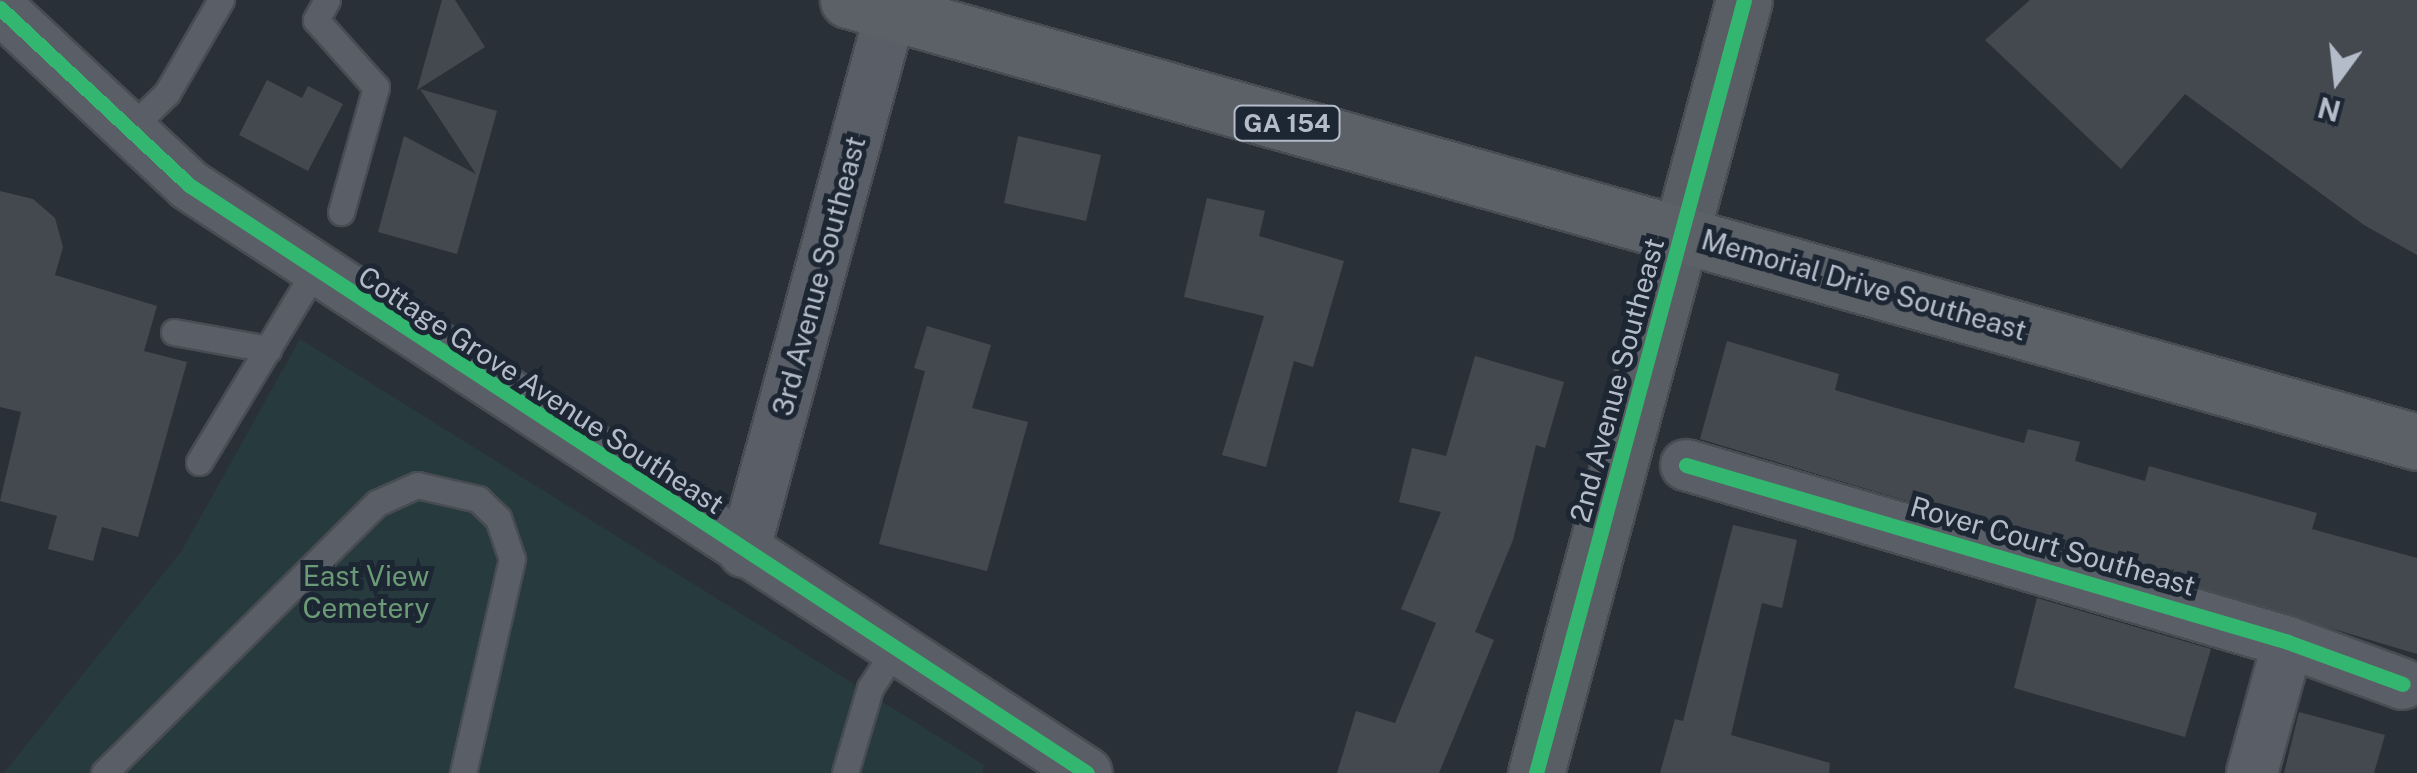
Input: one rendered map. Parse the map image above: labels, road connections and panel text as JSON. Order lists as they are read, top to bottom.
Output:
{
  "streets": {
    "main road": ["GA 154", "Memorial Drive Southeast"],
    "street": [
      "3rd Avenue Southeast",
      "2nd Avenue Southeast",
      "Cottage Grove Avenue Southeast",
      "Rover Court Southeast"
    ]
  },
  "crossings": [
    ["3rd Avenue Southeast", "Memorial Drive Southeast"],
    ["3rd Avenue Southeast", "Cottage Grove Avenue Southeast"],
    ["Memorial Drive Southeast", "2nd Avenue Southeast"]
  ],
  "parks": ["East View Cemetery"],
  "north": "bottom"
}
